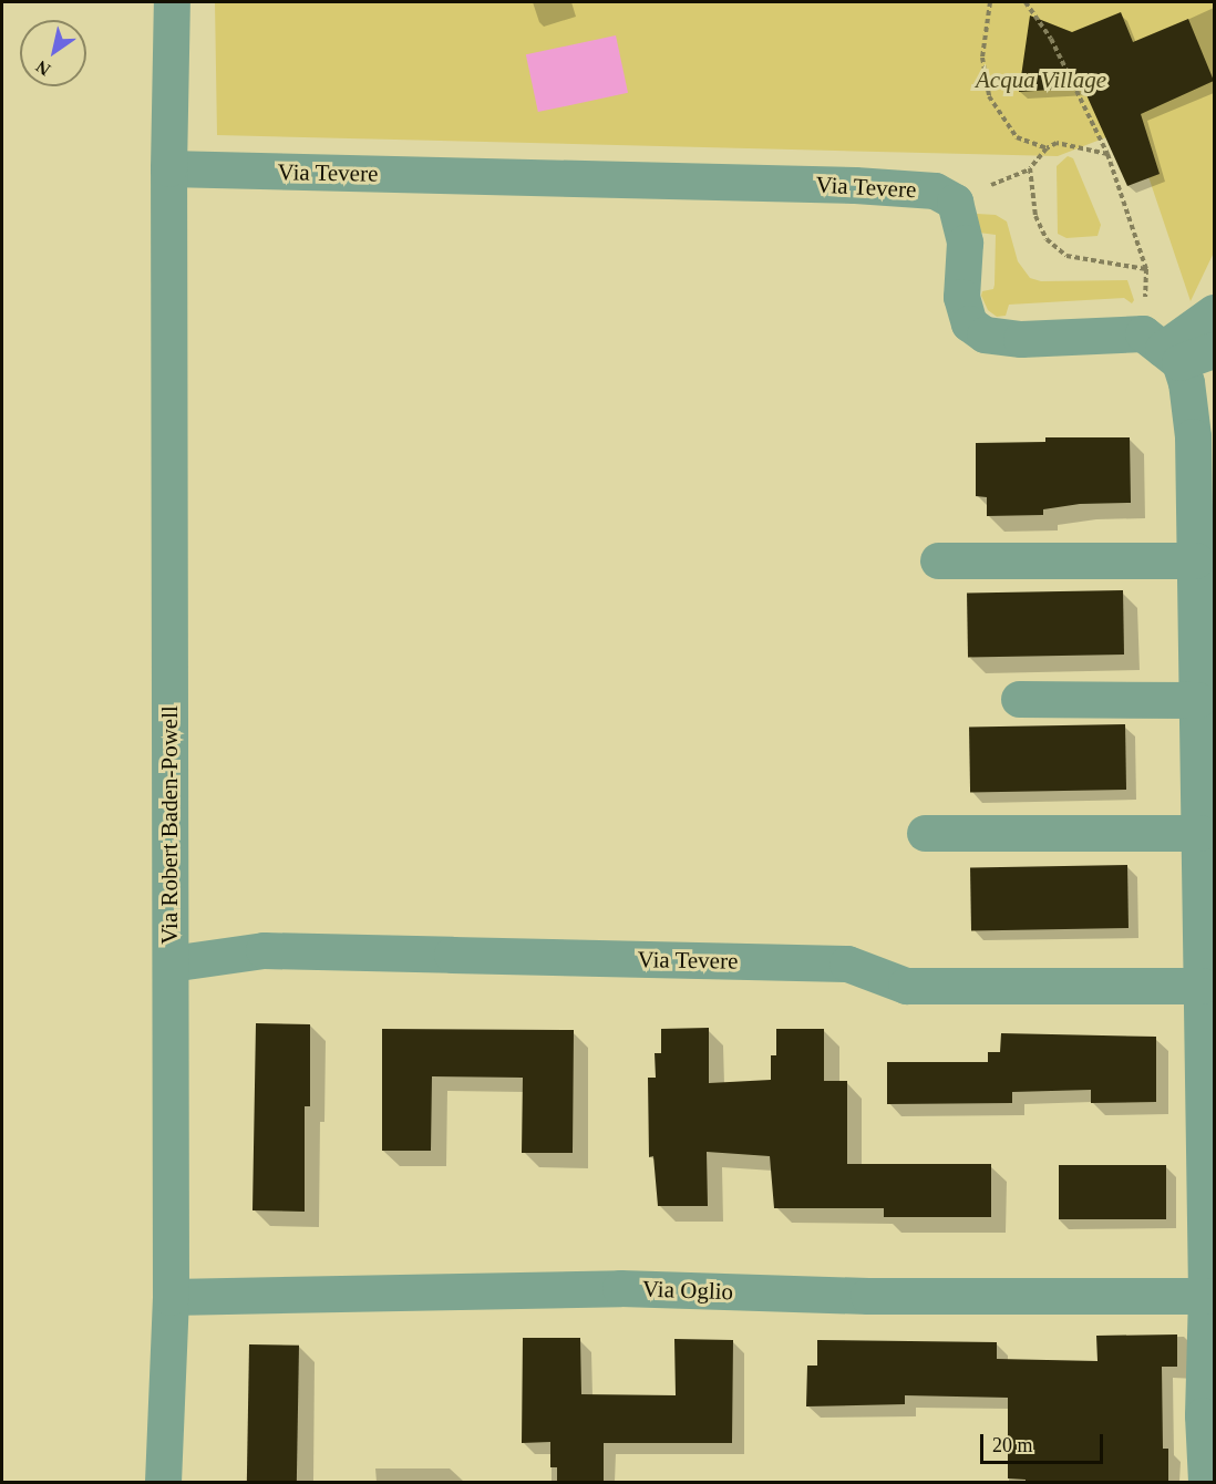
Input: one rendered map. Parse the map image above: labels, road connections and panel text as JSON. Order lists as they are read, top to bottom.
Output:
{
  "streets": {
    "street": ["Via Tevere", "Via Robert Baden-Powell", "Via Oglio"]
  },
  "crossings": [
    ["Via Tevere", "Via Robert Baden-Powell"],
    ["Via Robert Baden-Powell", "Via Oglio"]
  ],
  "parks": ["Acqua Village"],
  "scale_bar": "20 m",
  "north": "bottom left"
}
